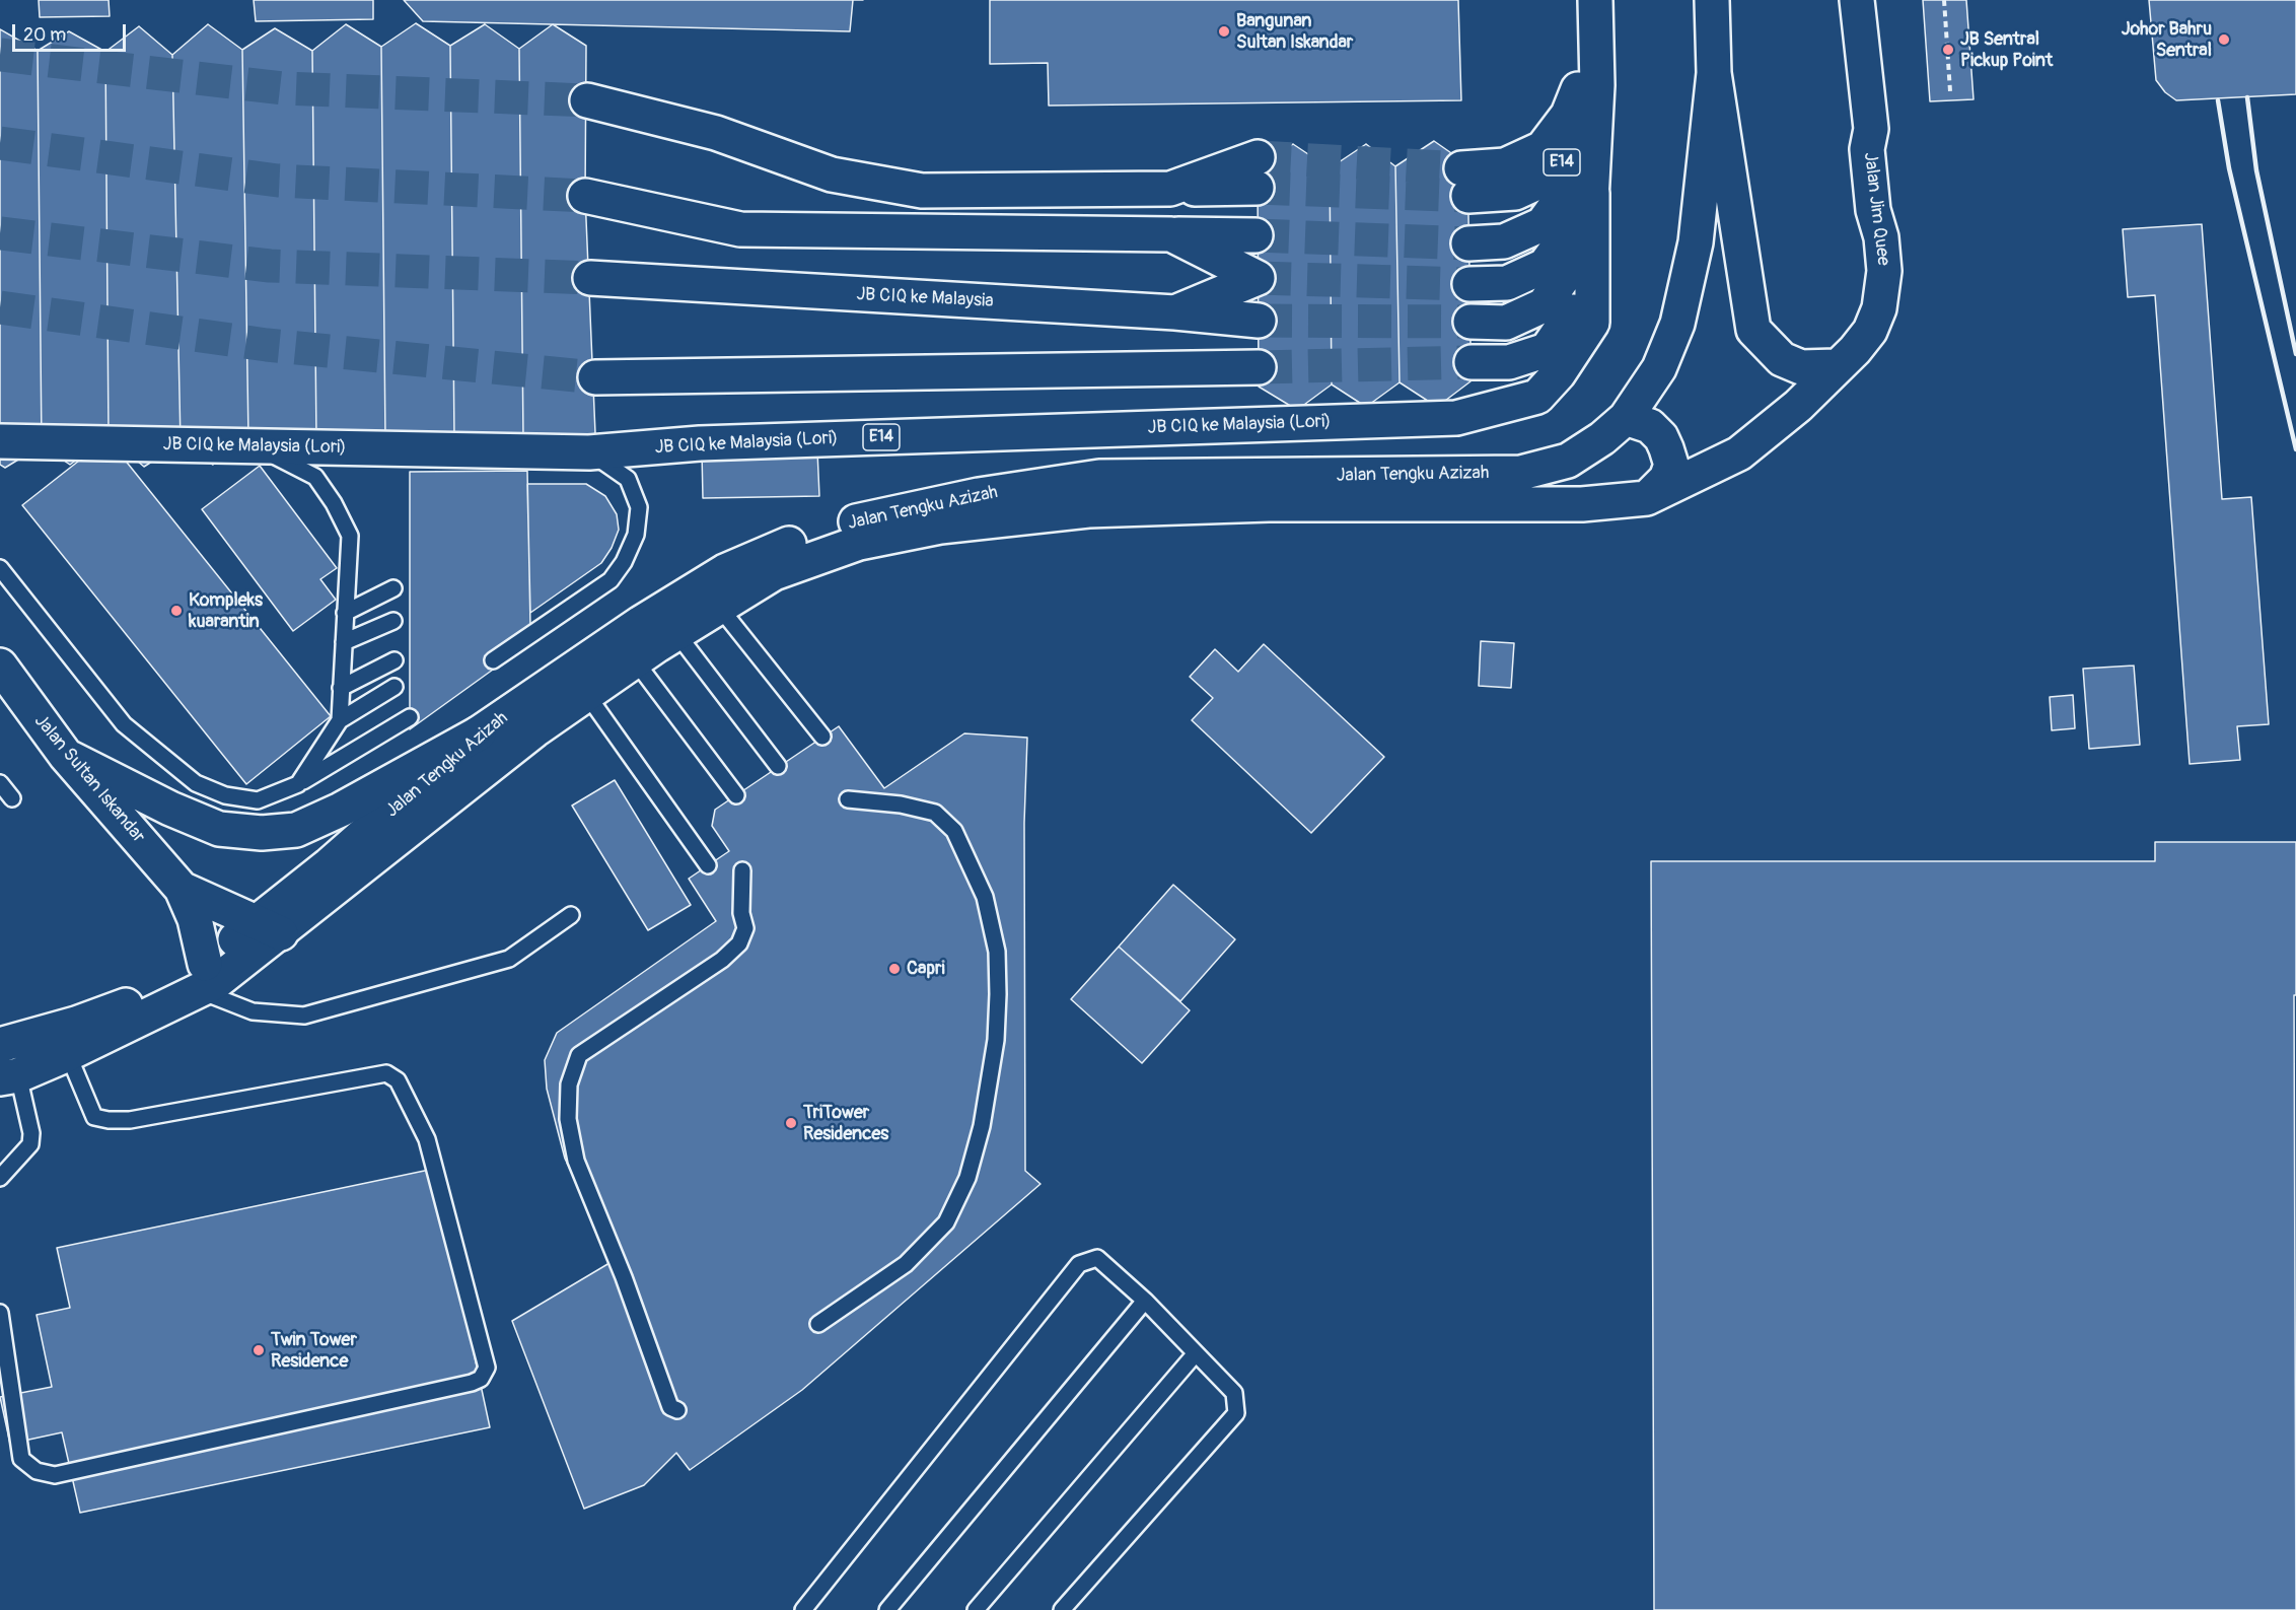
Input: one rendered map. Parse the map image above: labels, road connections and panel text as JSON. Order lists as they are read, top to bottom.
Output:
{
  "streets": {
    "main road": [
      "E14",
      "Jalan Jim Quee",
      "JB CIQ ke Malaysia",
      "JB CIQ ke Malaysia (Lori)",
      "Jalan Tengku Azizah",
      "Jalan Sultan Iskandar"
    ]
  },
  "crossings": [
    ["E14", "JB CIQ ke Malaysia (Lori)"],
    ["Jalan Jim Quee", "Jalan Tengku Azizah"],
    ["Jalan Tengku Azizah", "Jalan Sultan Iskandar"]
  ],
  "places": [
    "Bangunan Sultan Iskandar",
    "Johor Bahru Sentral",
    "JB Sentral Pickup Point",
    "Kompleks kuarantin",
    "Capri",
    "TriTower Residences",
    "Twin Tower Residence"
  ],
  "scale_bar": "20 m"
}
